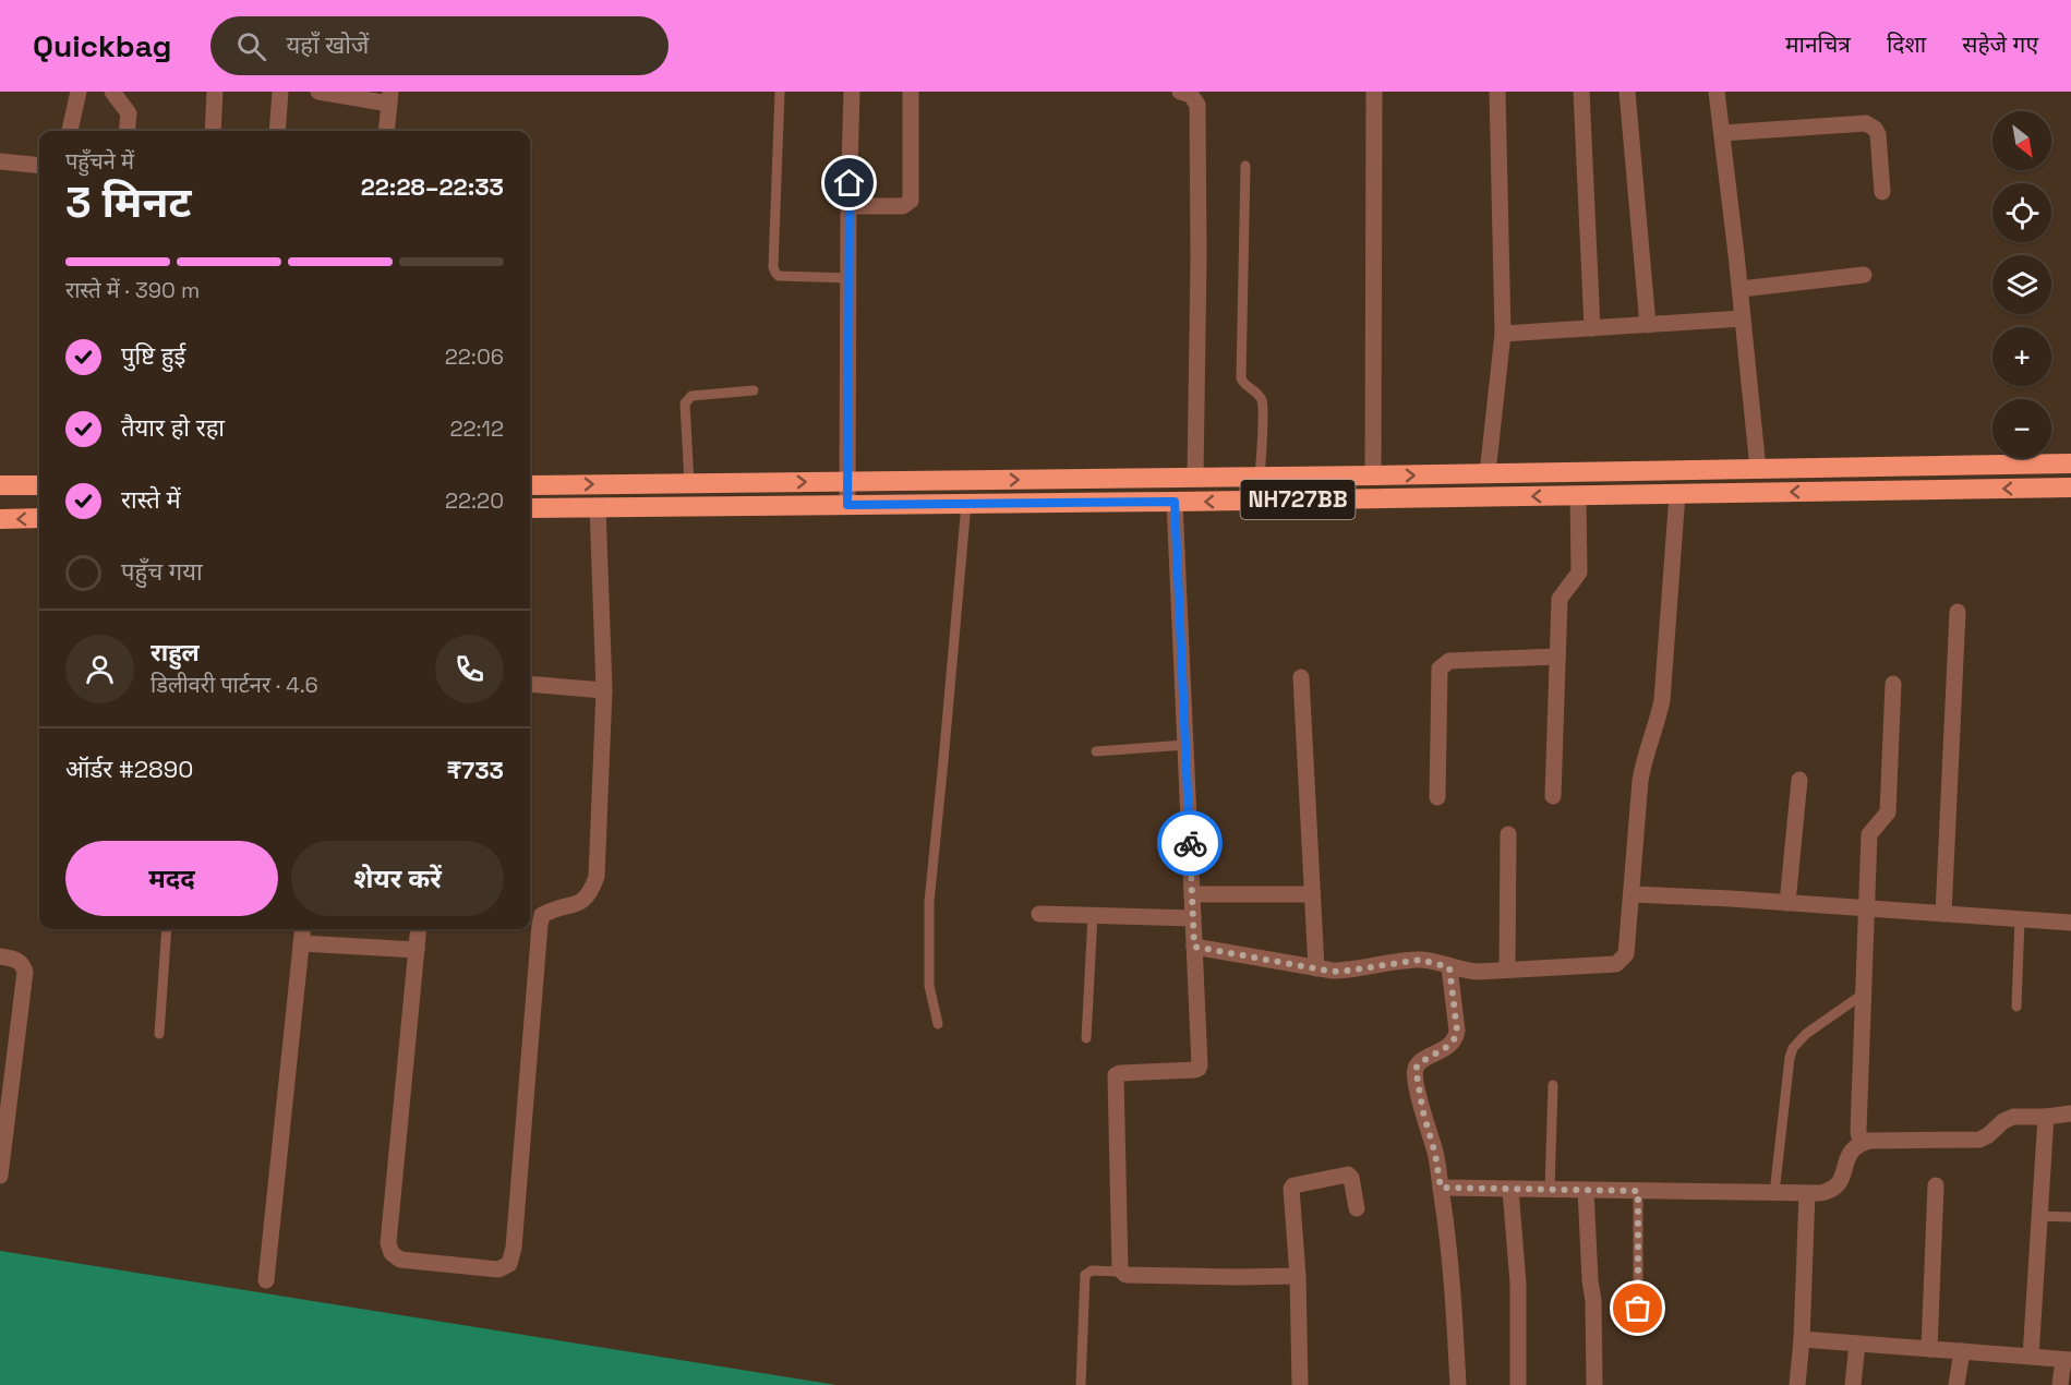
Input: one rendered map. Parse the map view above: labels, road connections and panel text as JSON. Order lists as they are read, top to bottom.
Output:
{
  "streets": {
    "highway": ["NH727BB"]
  },
  "north": "bottom right",
  "page": {
    "header": "Quickbag",
    "search": "यहाँ खोजें",
    "nav": ["मानचित्र", "दिशा", "सहेजे गए"],
    "map_buttons": ["+", "−"],
    "heading": ["3 मिनट", "पहुँचने में", "22:28–22:33"],
    "panel": [
      "राहुल",
      "डिलीवरी पार्टनर · 4.6",
      "ऑर्डर #2890",
      "₹733"
    ],
    "bar": "रास्ते में · 390 m",
    "list": [
      ["पुष्टि हुई", "22:06"],
      ["तैयार हो रहा", "22:12"],
      ["रास्ते में", "22:20"],
      "पहुँच गया"
    ],
    "buttons": ["मदद", "शेयर करें"]
  }
}
